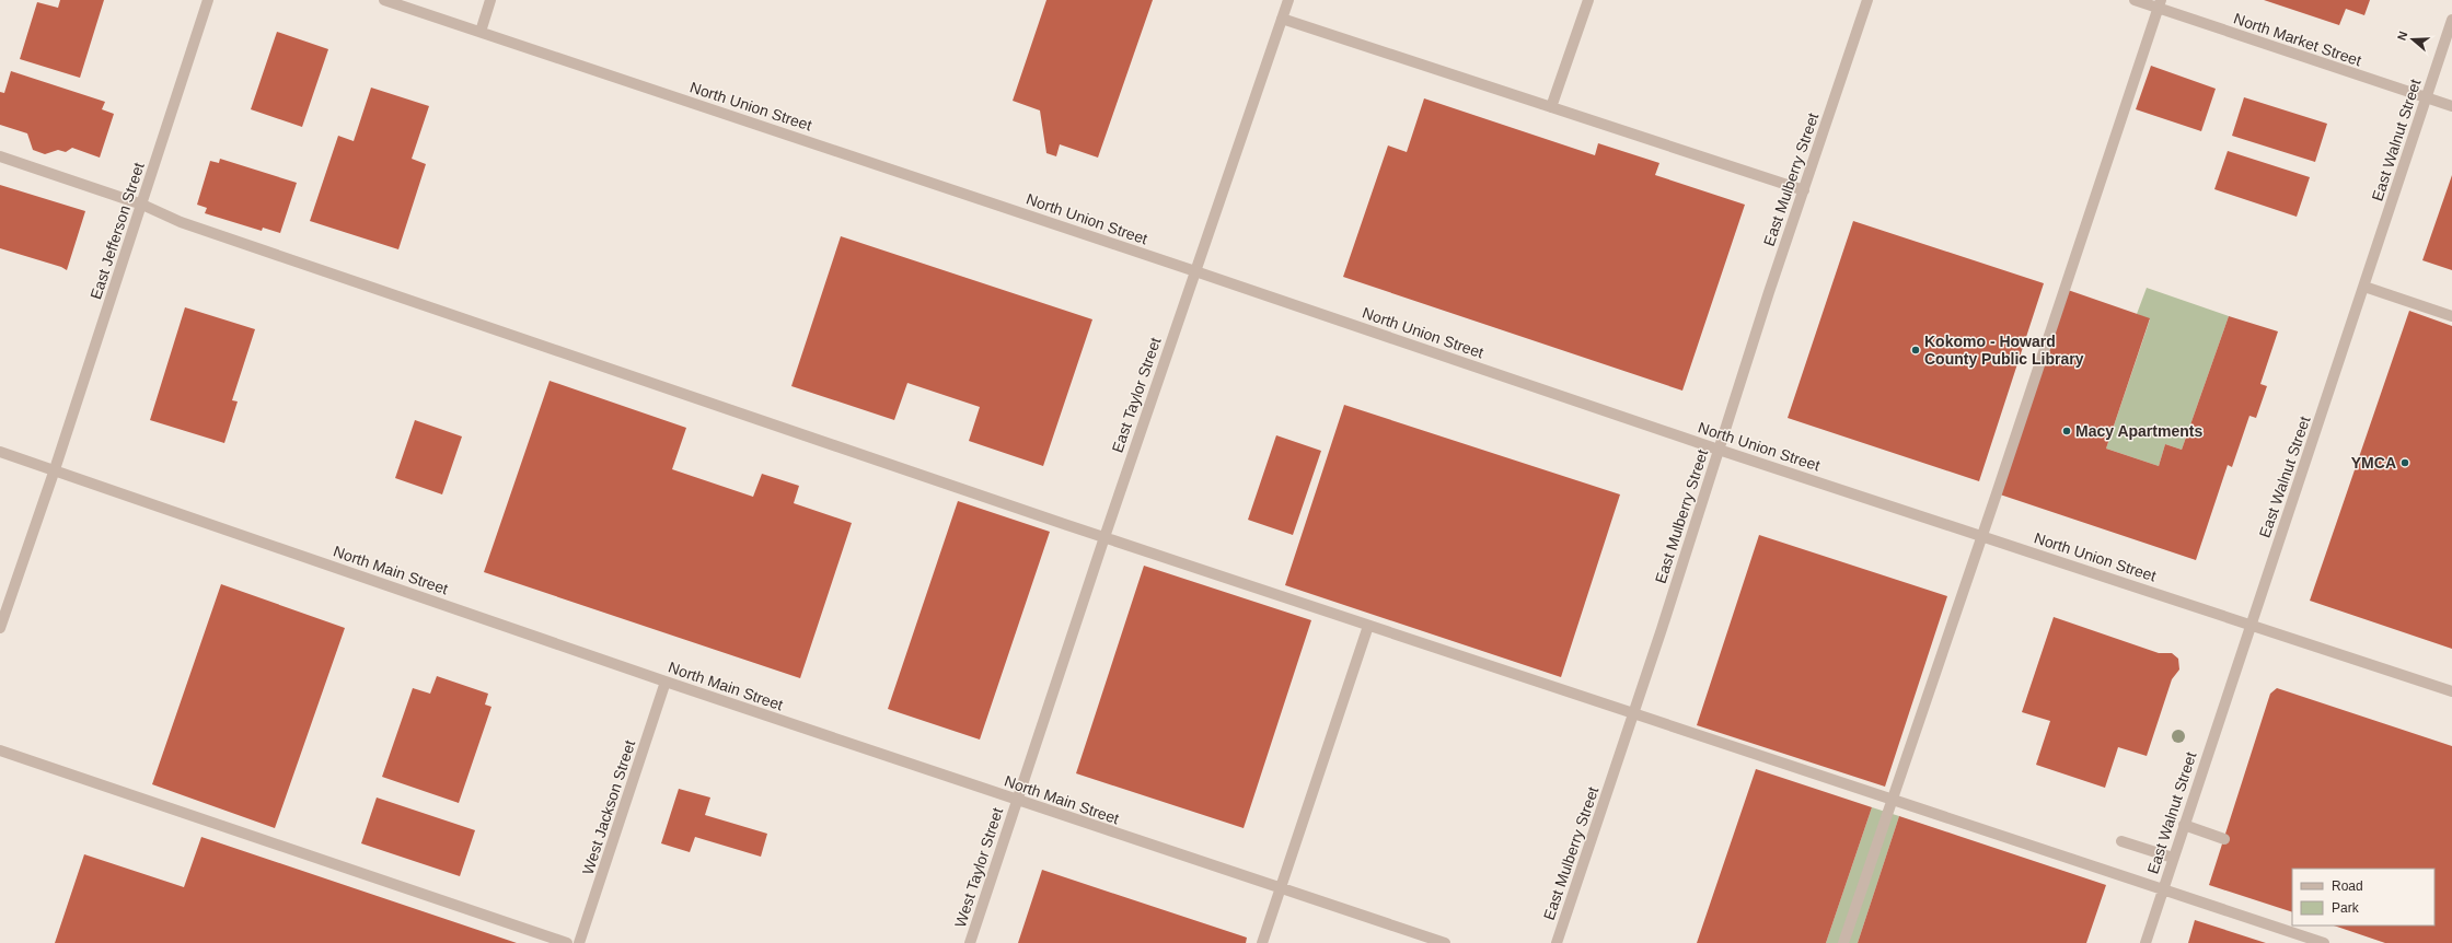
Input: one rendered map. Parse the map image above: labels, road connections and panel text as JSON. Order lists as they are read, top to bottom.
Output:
{
  "streets": {
    "street": [
      "North Market Street",
      "North Union Street",
      "East Walnut Street",
      "East Mulberry Street",
      "East Jefferson Street",
      "East Taylor Street",
      "North Main Street",
      "West Jackson Street",
      "West Taylor Street"
    ]
  },
  "crossings": [
    ["North Market Street", "East Walnut Street"],
    ["North Union Street", "East Walnut Street"],
    ["North Union Street", "East Mulberry Street"],
    ["North Union Street", "East Taylor Street"],
    ["East Jefferson Street", "North Main Street"],
    ["East Taylor Street", "North Main Street"],
    ["East Taylor Street", "West Taylor Street"],
    ["North Main Street", "West Jackson Street"],
    ["North Main Street", "West Taylor Street"]
  ],
  "places": ["Kokomo - Howard County Public Library", "Macy Apartments", "YMCA"],
  "legend": ["Road", "Park"],
  "north": "left"
}
